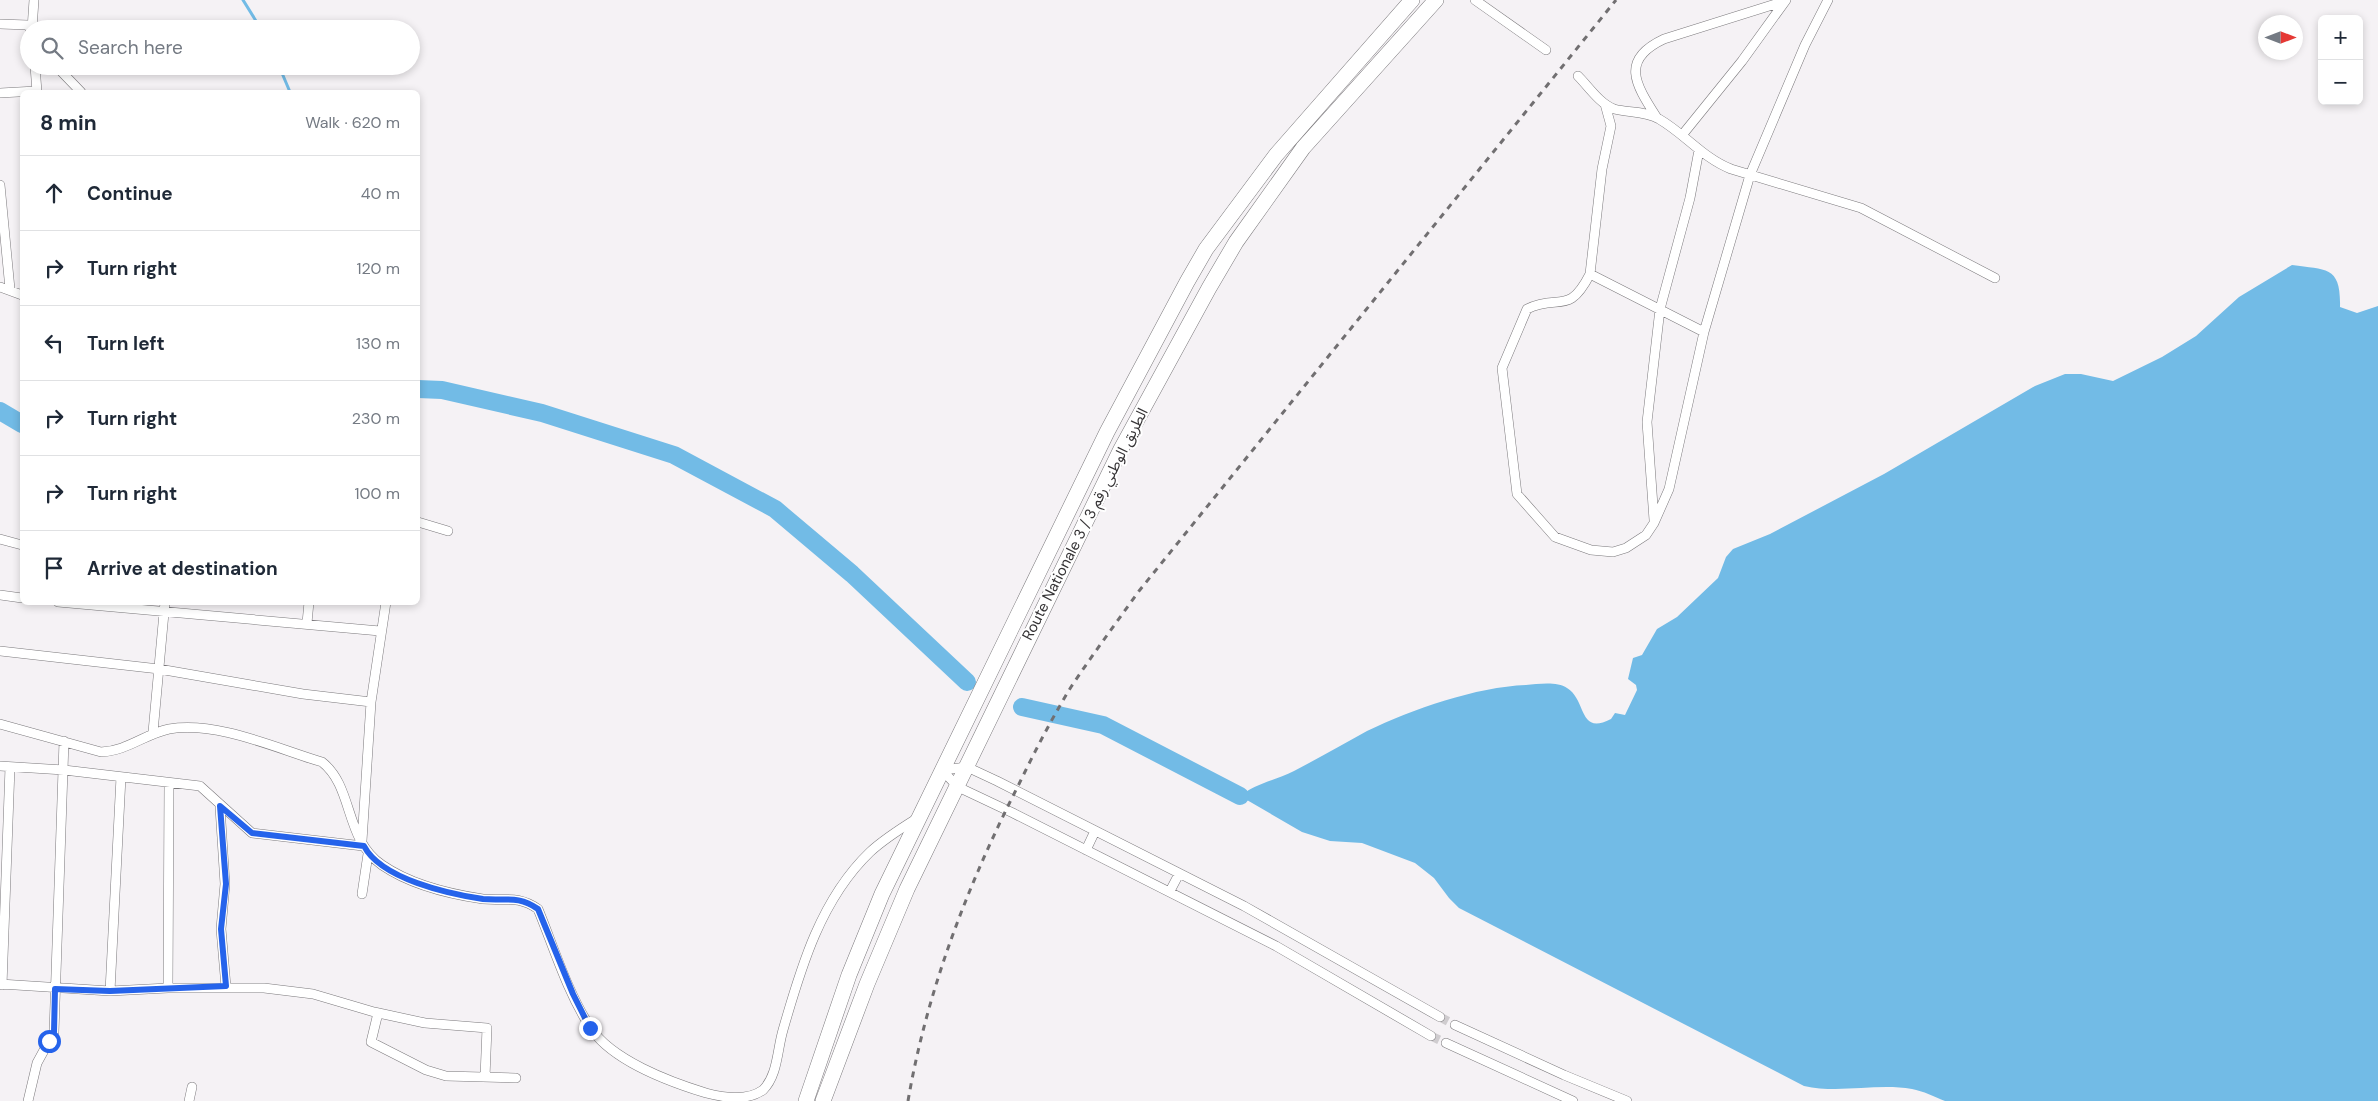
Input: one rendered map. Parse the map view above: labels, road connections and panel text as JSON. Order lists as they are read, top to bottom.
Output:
{
  "streets": {
    "highway": ["Route Nationale 3 / الطريق الوطني رقم 3"]
  },
  "north": "right",
  "page": {
    "map_buttons": ["+", "−"],
    "search": "Search here",
    "heading": ["8 min", "Walk · 620 m"],
    "list": [
      ["Continue", "40 m"],
      ["Turn right", "120 m"],
      ["Turn left", "130 m"],
      ["Turn right", "230 m"],
      ["Turn right", "100 m"],
      "Arrive at destination"
    ]
  }
}
